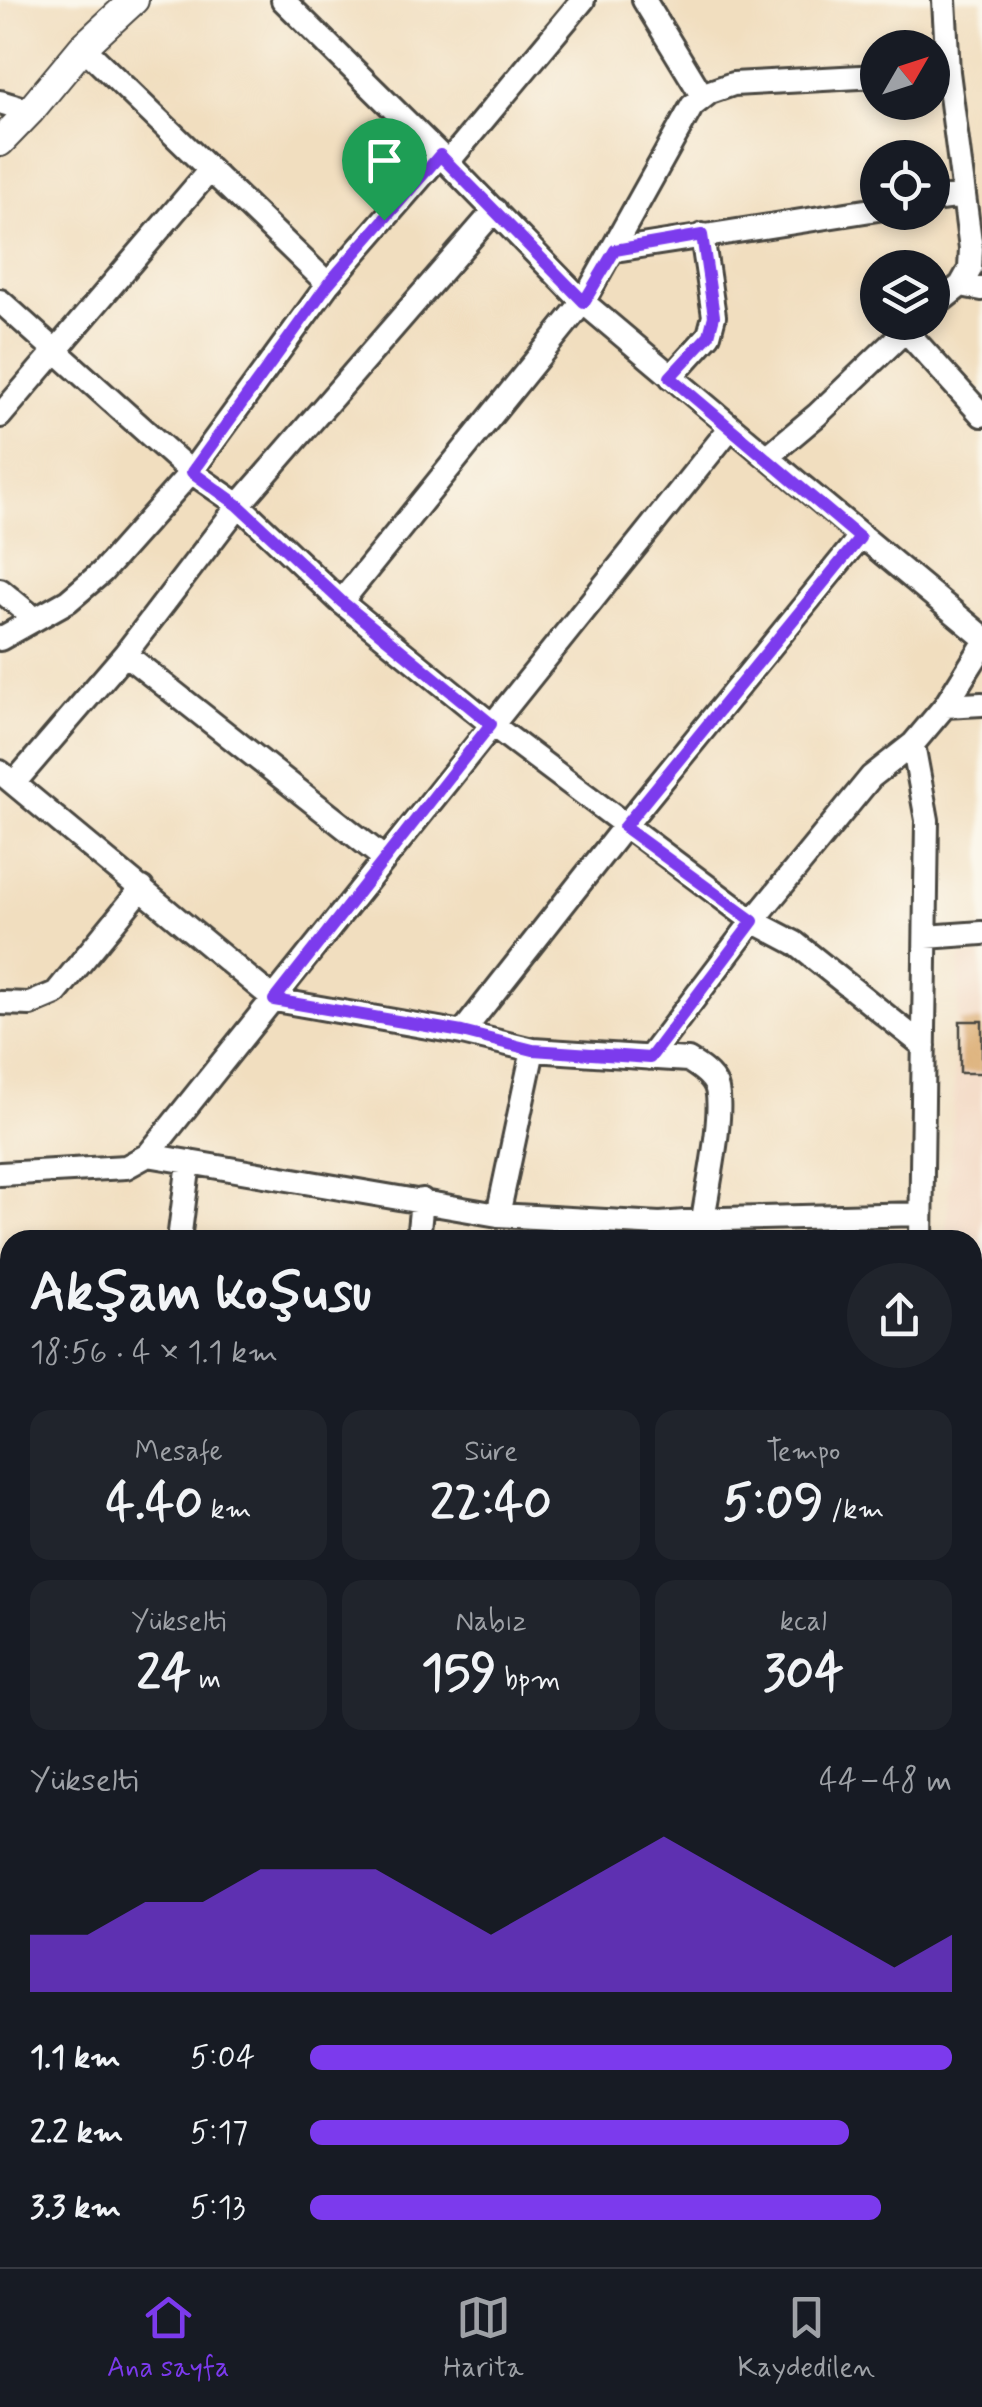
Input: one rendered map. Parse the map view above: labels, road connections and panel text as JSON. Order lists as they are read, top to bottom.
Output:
{
  "north": "top right",
  "page": {
    "heading": ["Akşam koşusu", "18:56 · 4 × 1.1 km"],
    "stats": [
      ["Mesafe", "4.40 km"],
      ["Süre", "22:40"],
      ["Tempo", "5:09 /km"],
      ["Yükselti", "24 m"],
      ["Nabız", "159 bpm"],
      ["kcal", "304"]
    ],
    "chart": ["Yükselti", "44–48 m"],
    "list": [
      {
        "name": "1.1 km",
        "note": "5:04"
      },
      {
        "name": "2.2 km",
        "note": "5:17"
      },
      {
        "name": "3.3 km",
        "note": "5:13"
      }
    ],
    "tabs": ["Ana sayfa", "Harita", "Kaydedilen"]
  }
}
